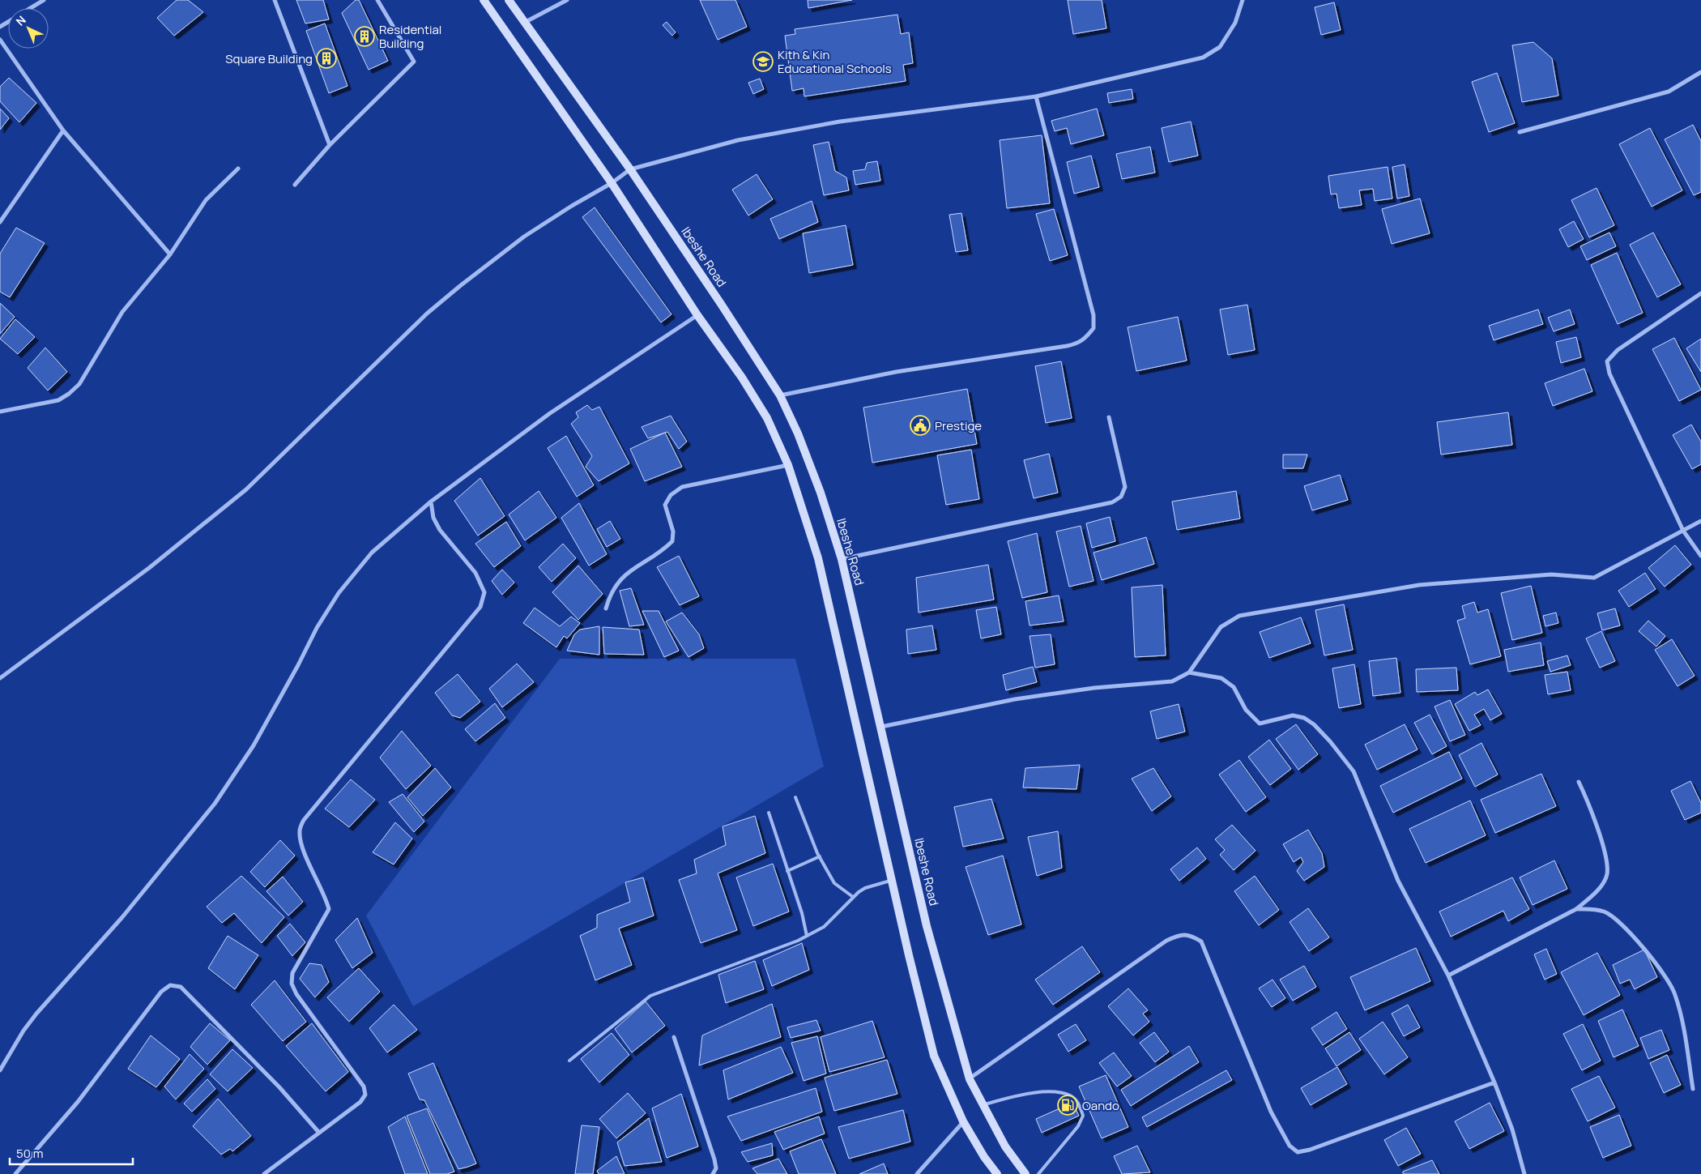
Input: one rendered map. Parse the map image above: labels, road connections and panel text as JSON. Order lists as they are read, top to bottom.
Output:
{
  "streets": {
    "main road": ["Ibeshe Road"]
  },
  "places": {
    "building": ["Residential Building", "Square Building"],
    "school or university": ["Kith & Kin Educational Schools"],
    "public building": ["Prestige"],
    "fuel station": ["Oando"]
  },
  "scale_bar": "50 m",
  "north": "top left"
}
